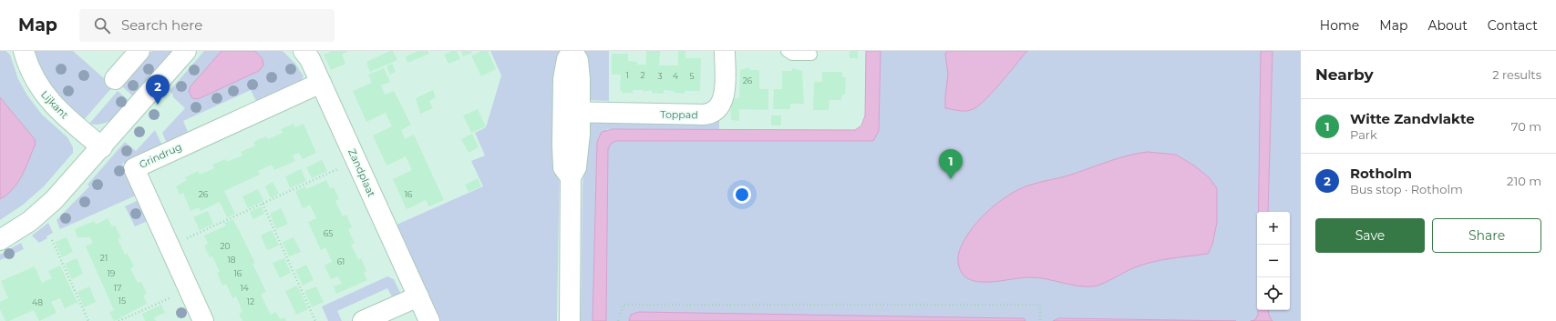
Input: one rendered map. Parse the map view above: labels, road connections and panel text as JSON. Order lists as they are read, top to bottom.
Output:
{
  "streets": {
    "street": [
      "Lijkant",
      "Toppad",
      "Grindrug",
      "Zandplaat"
    ]
  },
  "crossings": [
    ["Grindrug", "Zandplaat"]
  ],
  "house_numbers": [
    "1",
    "2",
    "3",
    "4",
    "5",
    "26",
    "26",
    "16",
    "65",
    "20",
    "21",
    "18",
    "61",
    "19",
    "16",
    "17",
    "14",
    "15",
    "12",
    "48"
  ],
  "page": {
    "header": "Map",
    "search": "Search here",
    "nav": [
      "Home",
      "Map",
      "About",
      "Contact"
    ],
    "heading": ["Nearby", "2 results"],
    "pins": ["2", "1"],
    "list": [
      {
        "mark": "1",
        "name": "Witte Zandvlakte",
        "note": "Park",
        "value": "70 m"
      },
      {
        "mark": "2",
        "name": "Rotholm",
        "note": "Bus stop · Rotholm",
        "value": "210 m"
      }
    ],
    "buttons": ["Save", "Share"],
    "map_buttons": ["+", "−"]
  }
}
